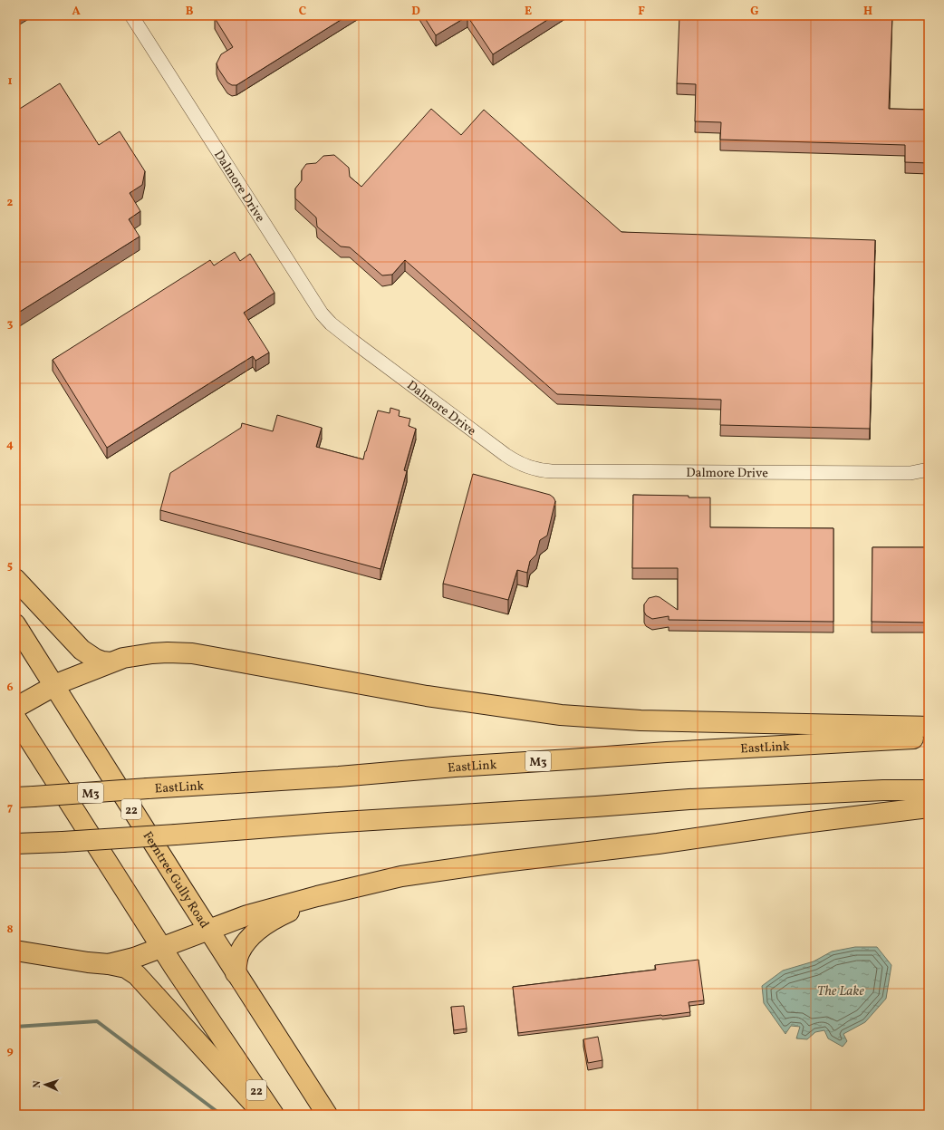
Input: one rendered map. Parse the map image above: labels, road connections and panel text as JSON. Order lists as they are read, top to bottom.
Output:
{
  "streets": {
    "main road": [
      "EastLink",
      "M3",
      "22",
      "Ferntree Gully Road"
    ],
    "street": ["Dalmore Drive"]
  },
  "water": ["The Lake"],
  "north": "left",
  "grid": {
    "columns": [
      "A",
      "B",
      "C",
      "D",
      "E",
      "F",
      "G",
      "H"
    ],
    "rows": [
      "1",
      "2",
      "3",
      "4",
      "5",
      "6",
      "7",
      "8",
      "9"
    ]
  }
}
